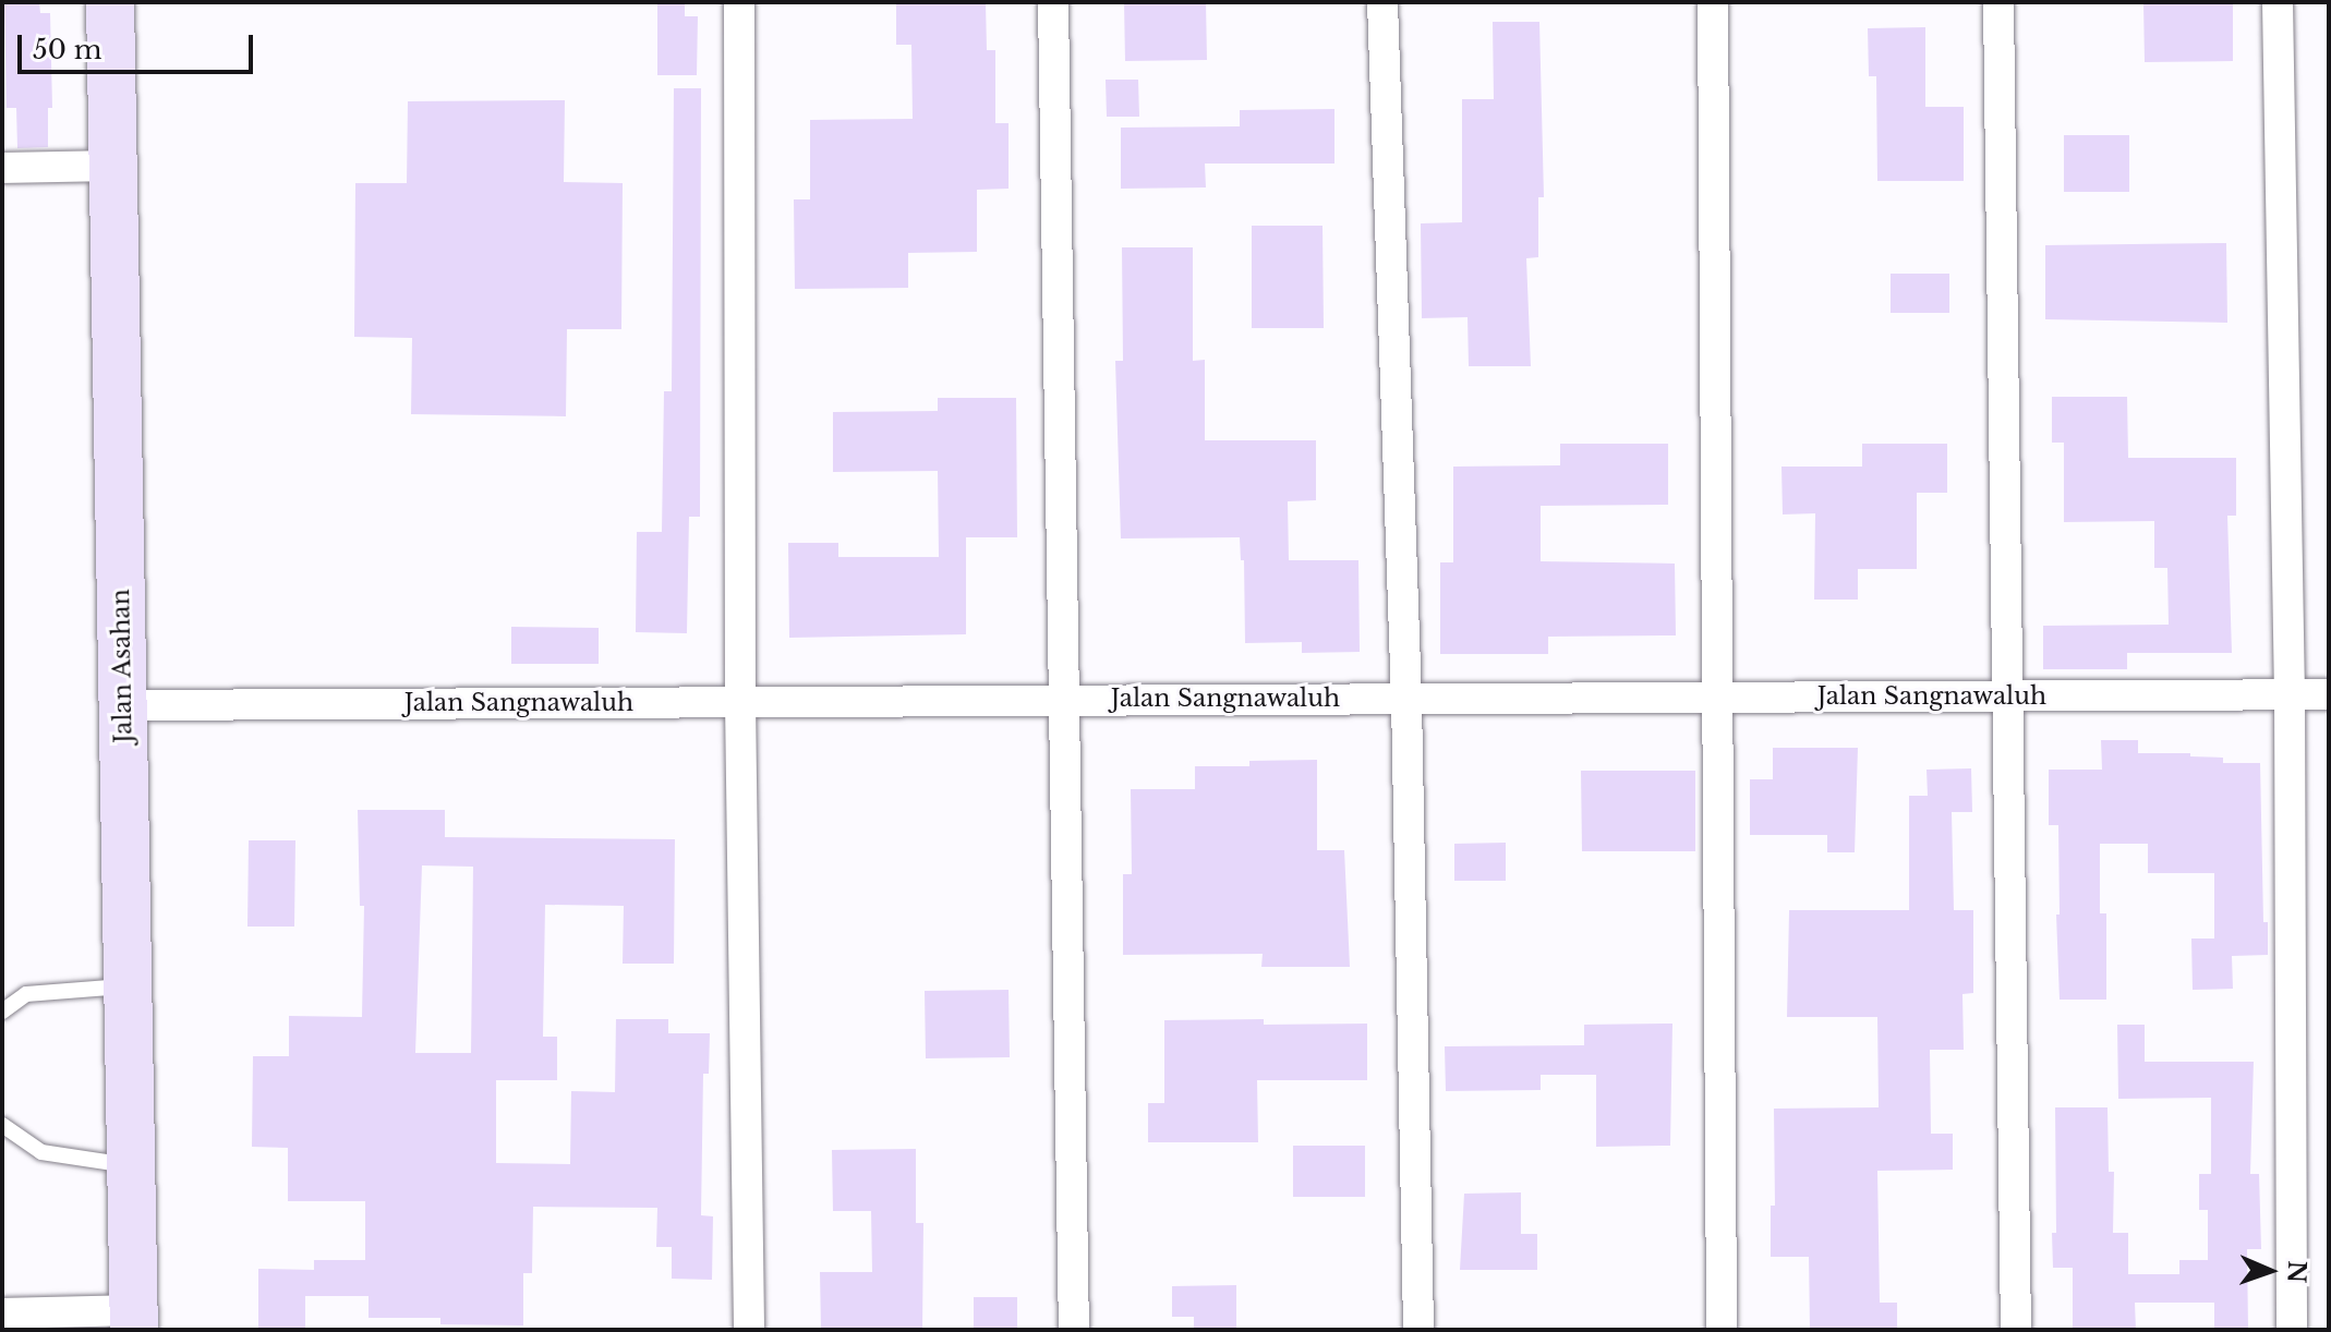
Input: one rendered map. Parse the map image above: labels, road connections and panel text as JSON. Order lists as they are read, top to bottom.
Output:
{
  "streets": {
    "main road": ["Jalan Asahan"],
    "street": ["Jalan Sangnawaluh"]
  },
  "crossings": [
    ["Jalan Asahan", "Jalan Sangnawaluh"]
  ],
  "scale_bar": "50 m",
  "north": "right"
}
